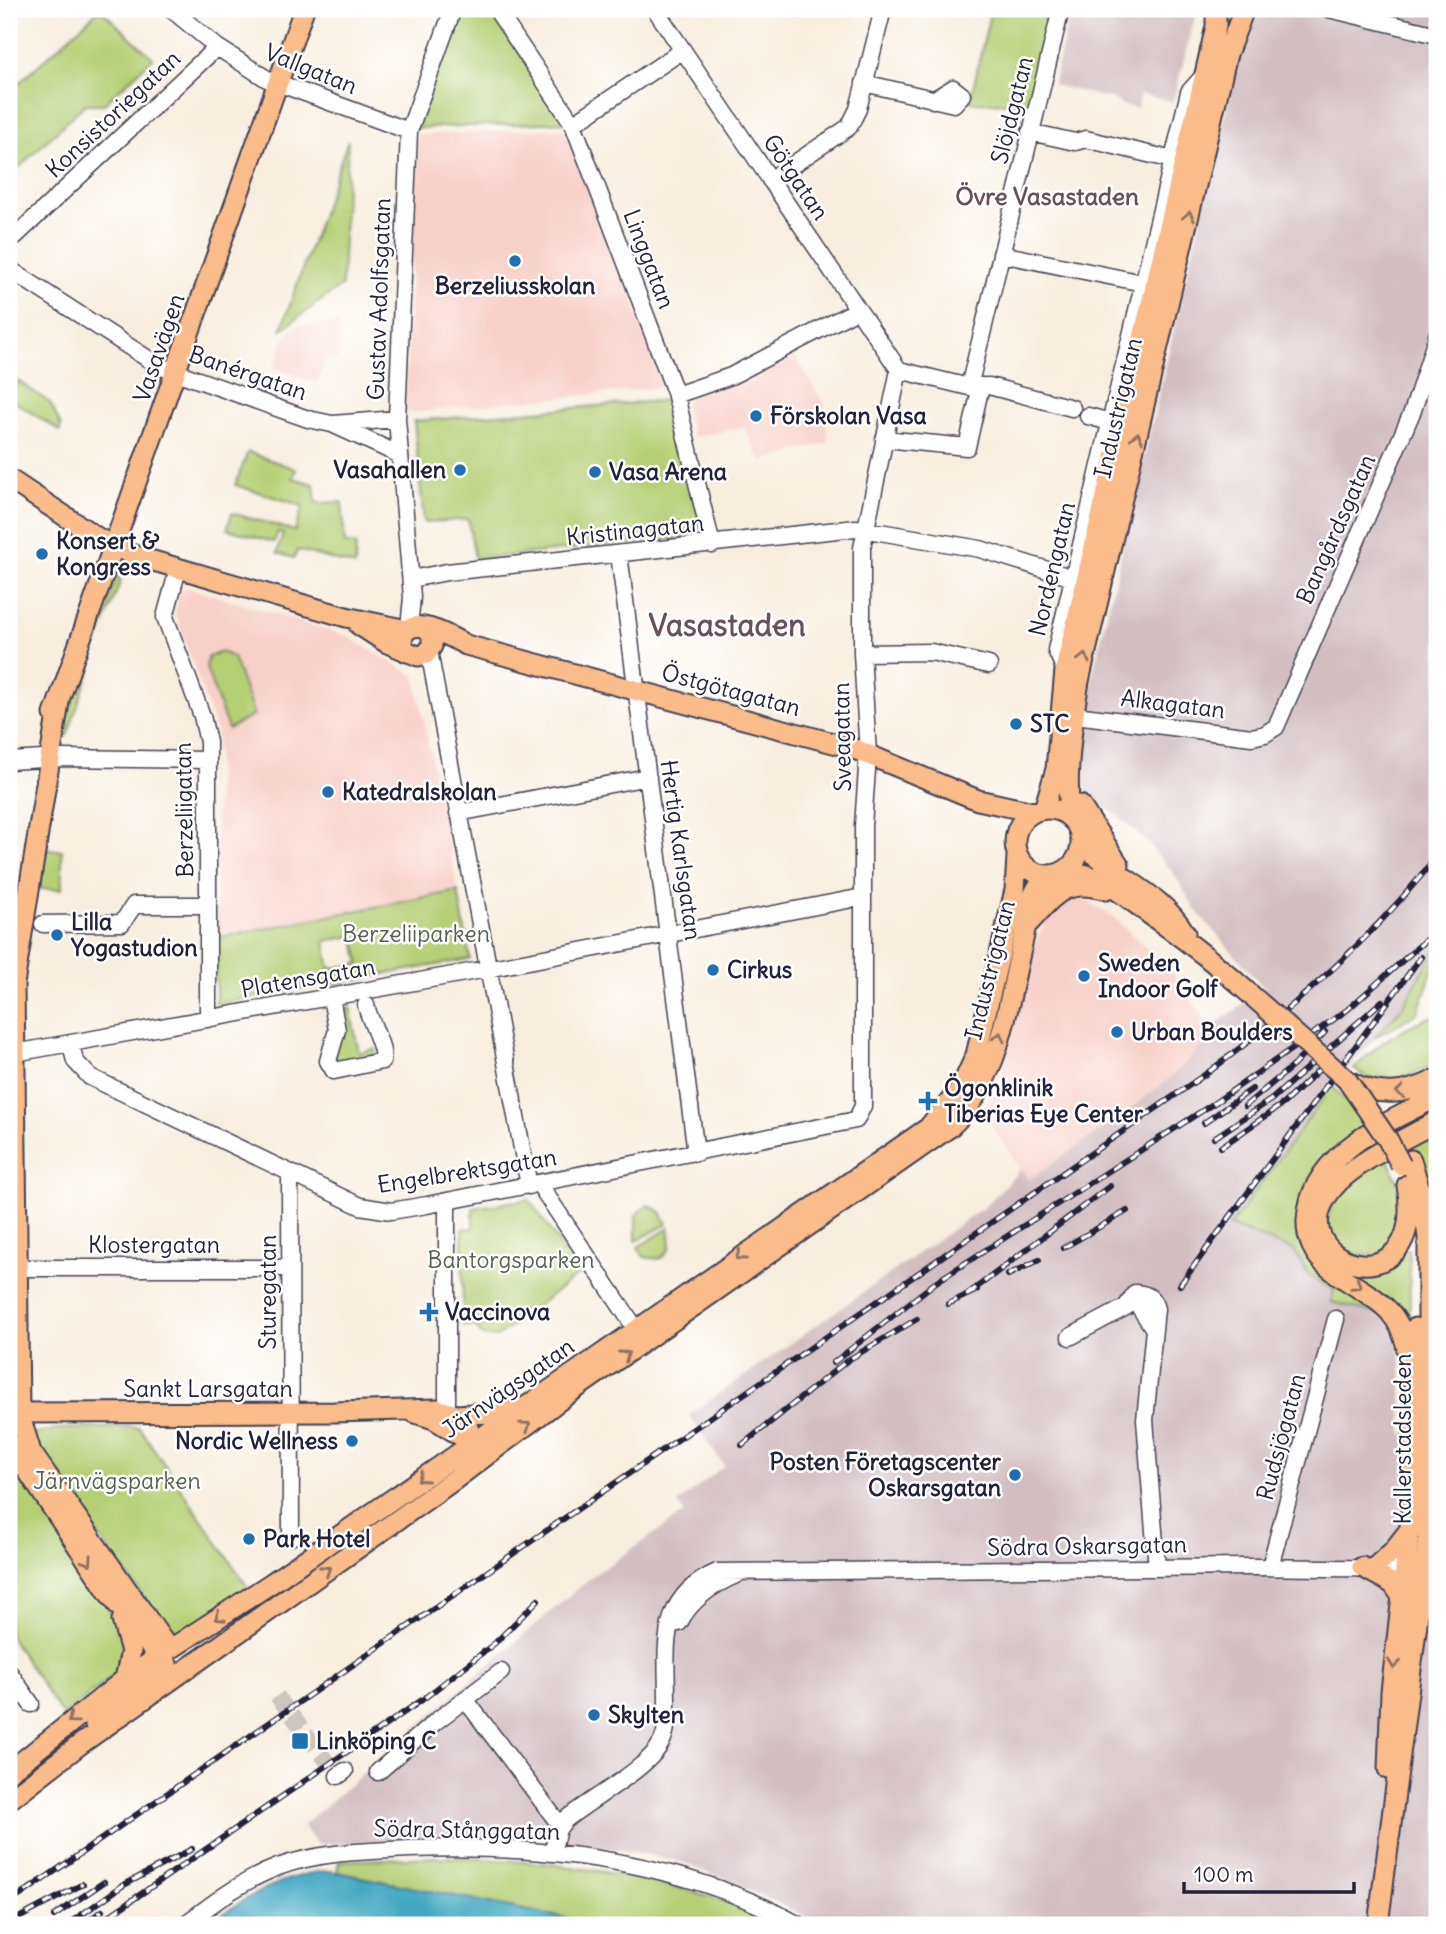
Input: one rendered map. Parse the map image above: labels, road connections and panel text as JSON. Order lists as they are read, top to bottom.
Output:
{
  "streets": {
    "main road": [
      "Vasavägen",
      "Industrigatan",
      "Östgötagatan",
      "Järnvägsgatan",
      "Sankt Larsgatan",
      "Kallerstadsleden"
    ],
    "street": [
      "Vallgatan",
      "Slöjdgatan",
      "Konsistoriegatan",
      "Götgatan",
      "Linggatan",
      "Gustav Adolfsgatan",
      "Banérgatan",
      "Bangårdsgatan",
      "Kristinagatan",
      "Nordengatan",
      "Alkagatan",
      "Sveagatan",
      "Berzeliigatan",
      "Hertig Karlsgatan",
      "Platensgatan",
      "Engelbrektsgatan",
      "Klostergatan",
      "Sturegatan",
      "Rudsjögatan",
      "Södra Oskarsgatan",
      "Södra Stånggatan"
    ]
  },
  "crossings": [
    ["Vallgatan", "Konsistoriegatan"],
    ["Vallgatan", "Gustav Adolfsgatan"],
    ["Vallgatan", "Vasavägen"],
    ["Slöjdgatan", "Sveagatan"],
    ["Götgatan", "Sveagatan"],
    ["Linggatan", "Kristinagatan"],
    ["Gustav Adolfsgatan", "Banérgatan"],
    ["Gustav Adolfsgatan", "Kristinagatan"],
    ["Gustav Adolfsgatan", "Östgötagatan"],
    ["Vasavägen", "Banérgatan"],
    ["Vasavägen", "Östgötagatan"],
    ["Vasavägen", "Platensgatan"],
    ["Vasavägen", "Klostergatan"],
    ["Vasavägen", "Järnvägsgatan"],
    ["Vasavägen", "Sankt Larsgatan"],
    ["Industrigatan", "Nordengatan"],
    ["Industrigatan", "Östgötagatan"],
    ["Industrigatan", "Alkagatan"],
    ["Industrigatan", "Järnvägsgatan"],
    ["Industrigatan", "Kallerstadsleden"],
    ["Bangårdsgatan", "Alkagatan"],
    ["Kristinagatan", "Nordengatan"],
    ["Kristinagatan", "Sveagatan"],
    ["Kristinagatan", "Hertig Karlsgatan"],
    ["Östgötagatan", "Sveagatan"],
    ["Östgötagatan", "Berzeliigatan"],
    ["Östgötagatan", "Hertig Karlsgatan"],
    ["Östgötagatan", "Kallerstadsleden"],
    ["Sveagatan", "Platensgatan"],
    ["Sveagatan", "Engelbrektsgatan"],
    ["Berzeliigatan", "Platensgatan"],
    ["Hertig Karlsgatan", "Platensgatan"],
    ["Hertig Karlsgatan", "Engelbrektsgatan"],
    ["Platensgatan", "Engelbrektsgatan"],
    ["Engelbrektsgatan", "Sturegatan"],
    ["Klostergatan", "Sturegatan"],
    ["Sturegatan", "Sankt Larsgatan"],
    ["Järnvägsgatan", "Sankt Larsgatan"],
    ["Rudsjögatan", "Södra Oskarsgatan"],
    ["Kallerstadsleden", "Södra Oskarsgatan"]
  ],
  "districts": ["Övre Vasastaden", "Vasastaden"],
  "parks": ["Berzeliiparken", "Bantorgsparken", "Järnvägsparken"],
  "places": {
    "other": [
      "Berzeliusskolan",
      "Förskolan Vasa",
      "Vasahallen",
      "Vasa Arena",
      "Konsert & Kongress",
      "STC",
      "Katedralskolan",
      "Lilla Yogastudion",
      "Cirkus",
      "Sweden Indoor Golf",
      "Urban Boulders",
      "Nordic Wellness",
      "Posten Företagscenter Oskarsgatan",
      "Park Hotel",
      "Skylten"
    ],
    "health": ["Ögonklinik Tiberias Eye Center", "Vaccinova"],
    "transit": ["Linköping C"]
  },
  "scale_bar": "100 m"
}
